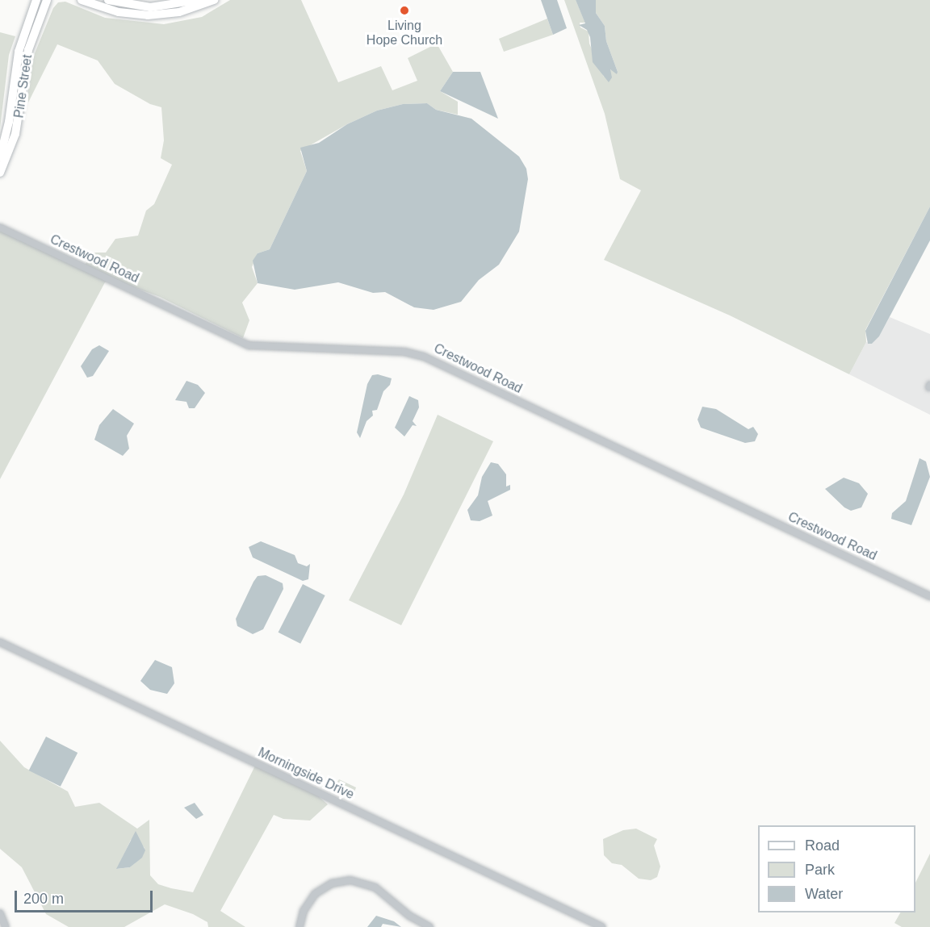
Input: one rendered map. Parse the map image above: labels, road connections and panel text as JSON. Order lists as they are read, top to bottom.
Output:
{
  "streets": {
    "main road": ["Pine Street"],
    "street": ["Crestwood Road", "Morningside Drive"]
  },
  "places": ["Living Hope Church"],
  "legend": ["Road", "Park", "Water"],
  "scale_bar": "200 m"
}
